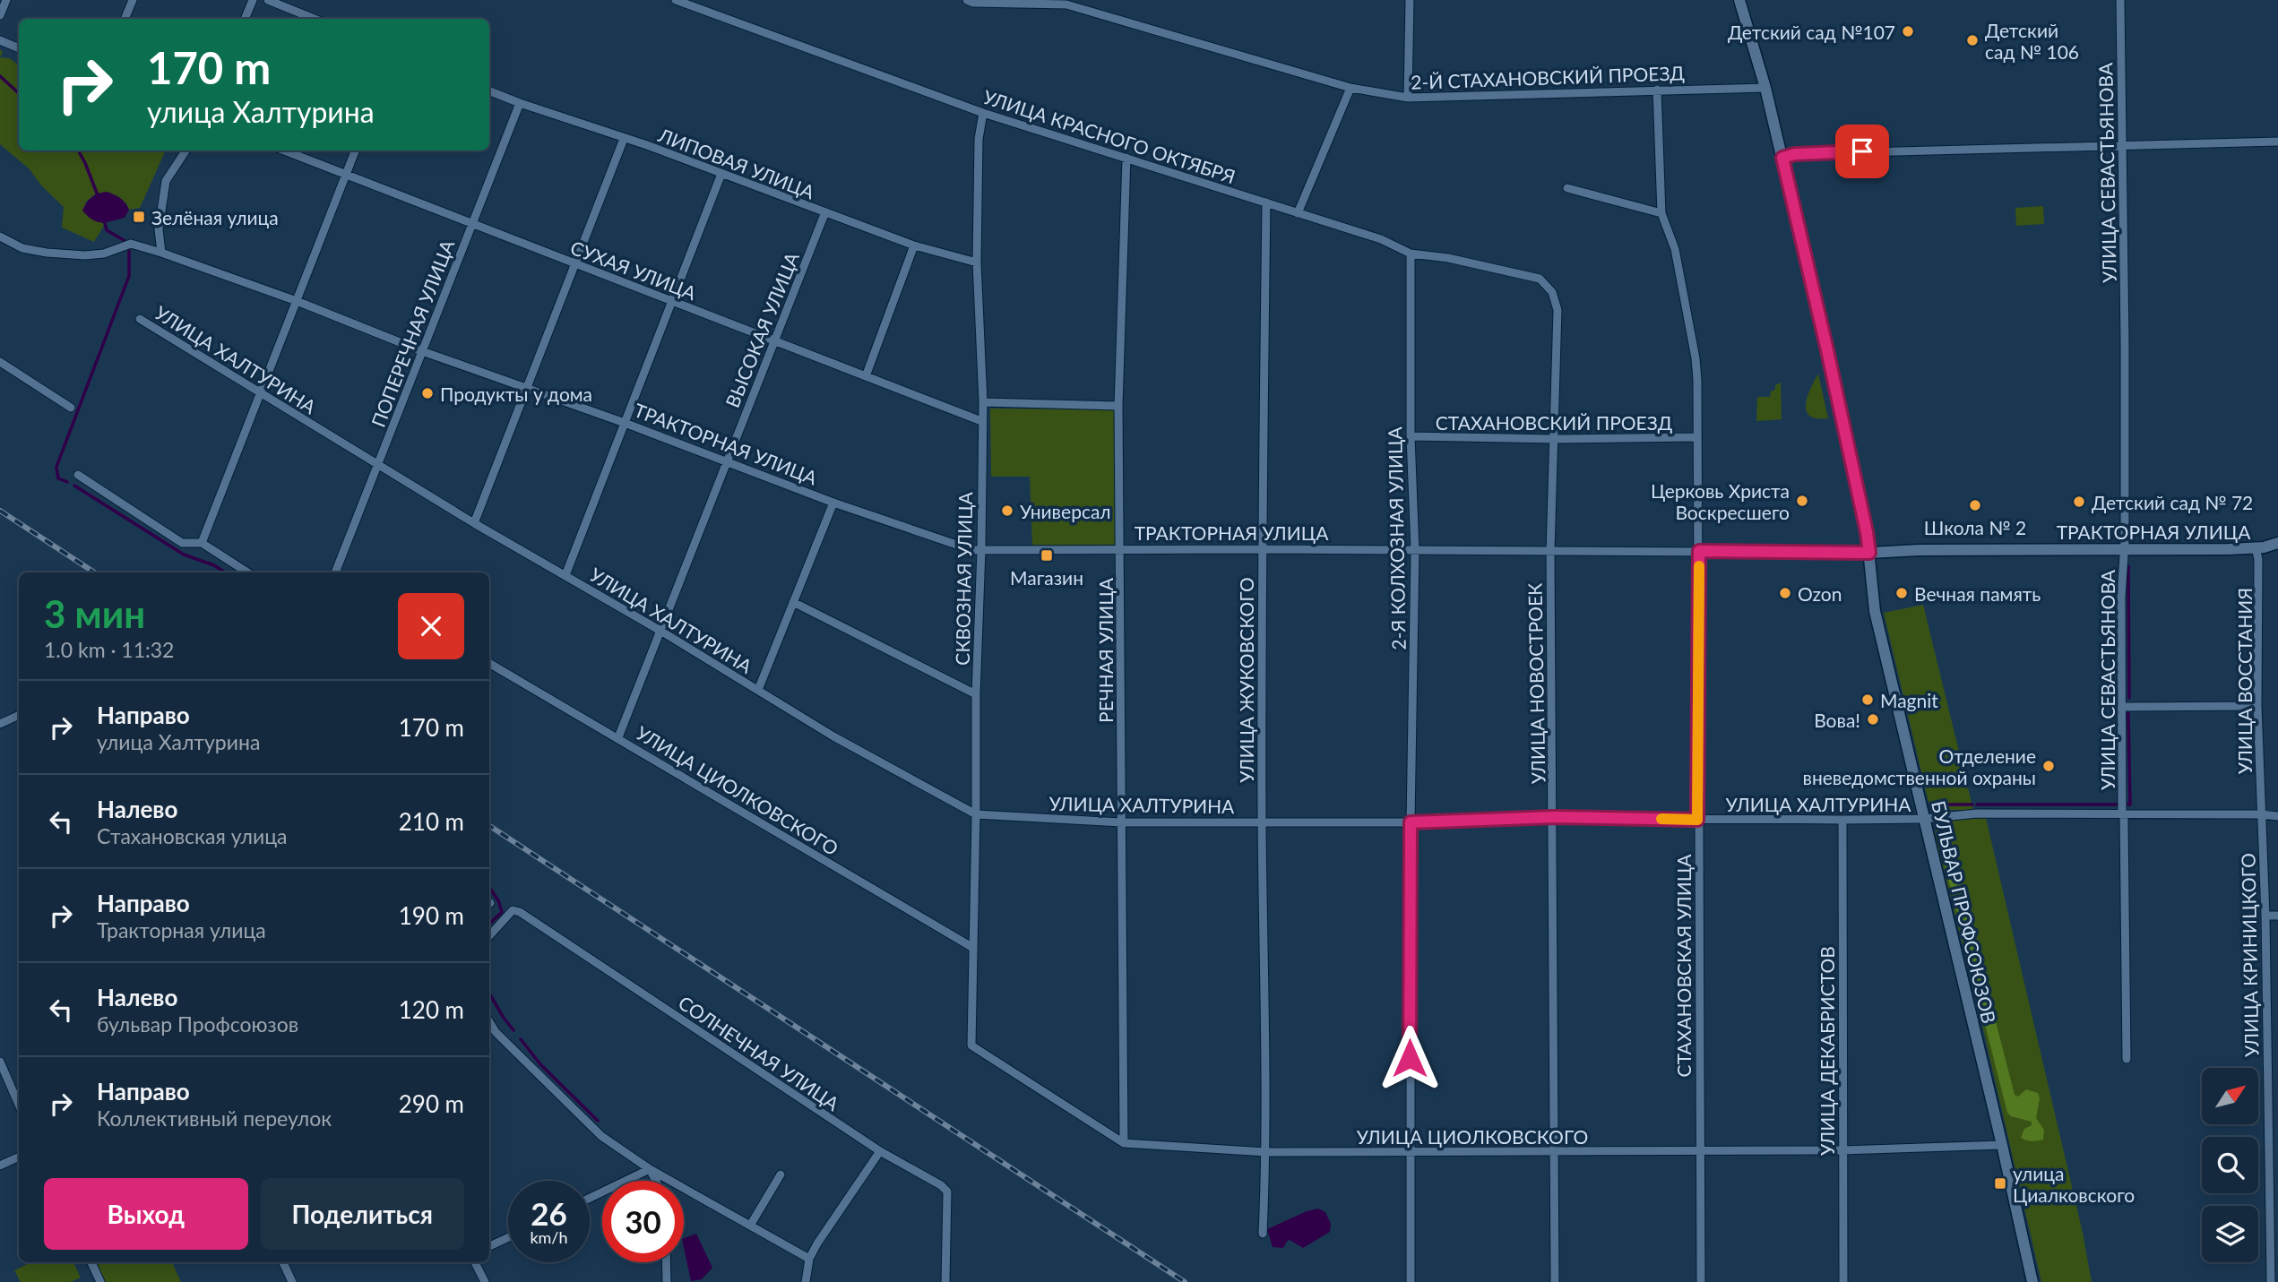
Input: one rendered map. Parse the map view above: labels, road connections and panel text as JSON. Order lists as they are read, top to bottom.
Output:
{
  "streets": {
    "main road": ["ТРАКТОРНАЯ УЛИЦА", "БУЛЬВАР ПРОФСОЮЗОВ"],
    "street": [
      "2-Й СТАХАНОВСКИЙ ПРОЕЗД",
      "УЛИЦА КРАСНОГО ОКТЯБРЯ",
      "ЛИПОВАЯ УЛИЦА",
      "УЛИЦА СЕВАСТЬЯНОВА",
      "СУХАЯ УЛИЦА",
      "ВЫСОКАЯ УЛИЦА",
      "ПОПЕРЕЧНАЯ УЛИЦА",
      "УЛИЦА ХАЛТУРИНА",
      "СТАХАНОВСКИЙ ПРОЕЗД",
      "2-Я КОЛХОЗНАЯ УЛИЦА",
      "СКВОЗНАЯ УЛИЦА",
      "РЕЧНАЯ УЛИЦА",
      "УЛИЦА ЖУКОВСКОГО",
      "УЛИЦА ВОССТАНИЯ",
      "УЛИЦА НОВОСТРОЕК",
      "УЛИЦА ЦИОЛКОВСКОГО",
      "УЛИЦА КРИНИЦКОГО",
      "СТАХАНОВСКАЯ УЛИЦА",
      "УЛИЦА ДЕКАБРИСТОВ",
      "СОЛНЕЧНАЯ УЛИЦА"
    ]
  },
  "crossings": [
    ["2-Й СТАХАНОВСКИЙ ПРОЕЗД", "БУЛЬВАР ПРОФСОЮЗОВ"],
    ["2-Й СТАХАНОВСКИЙ ПРОЕЗД", "СТАХАНОВСКАЯ УЛИЦА"],
    ["УЛИЦА КРАСНОГО ОКТЯБРЯ", "2-Я КОЛХОЗНАЯ УЛИЦА"],
    ["УЛИЦА КРАСНОГО ОКТЯБРЯ", "СКВОЗНАЯ УЛИЦА"],
    ["УЛИЦА КРАСНОГО ОКТЯБРЯ", "РЕЧНАЯ УЛИЦА"],
    ["УЛИЦА КРАСНОГО ОКТЯБРЯ", "УЛИЦА ЖУКОВСКОГО"],
    ["УЛИЦА КРАСНОГО ОКТЯБРЯ", "УЛИЦА НОВОСТРОЕК"],
    ["ЛИПОВАЯ УЛИЦА", "ВЫСОКАЯ УЛИЦА"],
    ["ЛИПОВАЯ УЛИЦА", "ПОПЕРЕЧНАЯ УЛИЦА"],
    ["ЛИПОВАЯ УЛИЦА", "СКВОЗНАЯ УЛИЦА"],
    ["УЛИЦА СЕВАСТЬЯНОВА", "УЛИЦА ХАЛТУРИНА"],
    ["УЛИЦА СЕВАСТЬЯНОВА", "ТРАКТОРНАЯ УЛИЦА"],
    ["СУХАЯ УЛИЦА", "ВЫСОКАЯ УЛИЦА"],
    ["СУХАЯ УЛИЦА", "ПОПЕРЕЧНАЯ УЛИЦА"],
    ["СУХАЯ УЛИЦА", "СКВОЗНАЯ УЛИЦА"],
    ["ВЫСОКАЯ УЛИЦА", "УЛИЦА ХАЛТУРИНА"],
    ["ВЫСОКАЯ УЛИЦА", "ТРАКТОРНАЯ УЛИЦА"],
    ["ВЫСОКАЯ УЛИЦА", "УЛИЦА ЦИОЛКОВСКОГО"],
    ["ПОПЕРЕЧНАЯ УЛИЦА", "УЛИЦА ХАЛТУРИНА"],
    ["ПОПЕРЕЧНАЯ УЛИЦА", "ТРАКТОРНАЯ УЛИЦА"],
    ["УЛИЦА ХАЛТУРИНА", "2-Я КОЛХОЗНАЯ УЛИЦА"],
    ["УЛИЦА ХАЛТУРИНА", "СКВОЗНАЯ УЛИЦА"],
    ["УЛИЦА ХАЛТУРИНА", "РЕЧНАЯ УЛИЦА"],
    ["УЛИЦА ХАЛТУРИНА", "УЛИЦА ЖУКОВСКОГО"],
    ["УЛИЦА ХАЛТУРИНА", "УЛИЦА ВОССТАНИЯ"],
    ["УЛИЦА ХАЛТУРИНА", "УЛИЦА НОВОСТРОЕК"],
    ["УЛИЦА ХАЛТУРИНА", "БУЛЬВАР ПРОФСОЮЗОВ"],
    ["УЛИЦА ХАЛТУРИНА", "УЛИЦА КРИНИЦКОГО"],
    ["УЛИЦА ХАЛТУРИНА", "СТАХАНОВСКАЯ УЛИЦА"],
    ["УЛИЦА ХАЛТУРИНА", "УЛИЦА ДЕКАБРИСТОВ"],
    ["СТАХАНОВСКИЙ ПРОЕЗД", "2-Я КОЛХОЗНАЯ УЛИЦА"],
    ["СТАХАНОВСКИЙ ПРОЕЗД", "УЛИЦА НОВОСТРОЕК"],
    ["СТАХАНОВСКИЙ ПРОЕЗД", "СТАХАНОВСКАЯ УЛИЦА"],
    ["ТРАКТОРНАЯ УЛИЦА", "2-Я КОЛХОЗНАЯ УЛИЦА"],
    ["ТРАКТОРНАЯ УЛИЦА", "СКВОЗНАЯ УЛИЦА"],
    ["ТРАКТОРНАЯ УЛИЦА", "РЕЧНАЯ УЛИЦА"],
    ["ТРАКТОРНАЯ УЛИЦА", "УЛИЦА ЖУКОВСКОГО"],
    ["ТРАКТОРНАЯ УЛИЦА", "УЛИЦА ВОССТАНИЯ"],
    ["ТРАКТОРНАЯ УЛИЦА", "УЛИЦА НОВОСТРОЕК"],
    ["ТРАКТОРНАЯ УЛИЦА", "БУЛЬВАР ПРОФСОЮЗОВ"],
    ["ТРАКТОРНАЯ УЛИЦА", "СТАХАНОВСКАЯ УЛИЦА"],
    ["2-Я КОЛХОЗНАЯ УЛИЦА", "УЛИЦА ЦИОЛКОВСКОГО"],
    ["СКВОЗНАЯ УЛИЦА", "УЛИЦА ЦИОЛКОВСКОГО"],
    ["РЕЧНАЯ УЛИЦА", "УЛИЦА ЦИОЛКОВСКОГО"],
    ["УЛИЦА ЖУКОВСКОГО", "УЛИЦА ЦИОЛКОВСКОГО"],
    ["УЛИЦА ВОССТАНИЯ", "УЛИЦА КРИНИЦКОГО"],
    ["УЛИЦА НОВОСТРОЕК", "УЛИЦА ЦИОЛКОВСКОГО"],
    ["УЛИЦА ЦИОЛКОВСКОГО", "БУЛЬВАР ПРОФСОЮЗОВ"],
    ["УЛИЦА ЦИОЛКОВСКОГО", "СТАХАНОВСКАЯ УЛИЦА"],
    ["УЛИЦА ЦИОЛКОВСКОГО", "УЛИЦА ДЕКАБРИСТОВ"]
  ],
  "places": {
    "other": [
      "Детский сад №107",
      "Детский сад № 106",
      "Продукты у дома",
      "Церковь Христа Воскресшего",
      "Детский сад № 72",
      "Школа № 2",
      "Универсал",
      "Ozon",
      "Вечная память",
      "Magnit",
      "Вова!",
      "Отделение вневедомственной охраны"
    ],
    "transit": ["Зелёная улица", "Магазин", "улица Циалковского"]
  },
  "north": "top right",
  "page": {
    "turn": ["170 m", "улица Халтурина"],
    "heading": ["3 мин", "1.0 km · 11:32"],
    "list": [
      {
        "name": "Направо",
        "note": "улица Халтурина",
        "value": "170 m"
      },
      {
        "name": "Налево",
        "note": "Стахановская улица",
        "value": "210 m"
      },
      {
        "name": "Направо",
        "note": "Тракторная улица",
        "value": "190 m"
      },
      {
        "name": "Налево",
        "note": "бульвар Профсоюзов",
        "value": "120 m"
      },
      {
        "name": "Направо",
        "note": "Коллективный переулок",
        "value": "290 m"
      }
    ],
    "buttons": ["Выход", "Поделиться"],
    "speed": "26 km/h",
    "limit": "30"
  }
}
